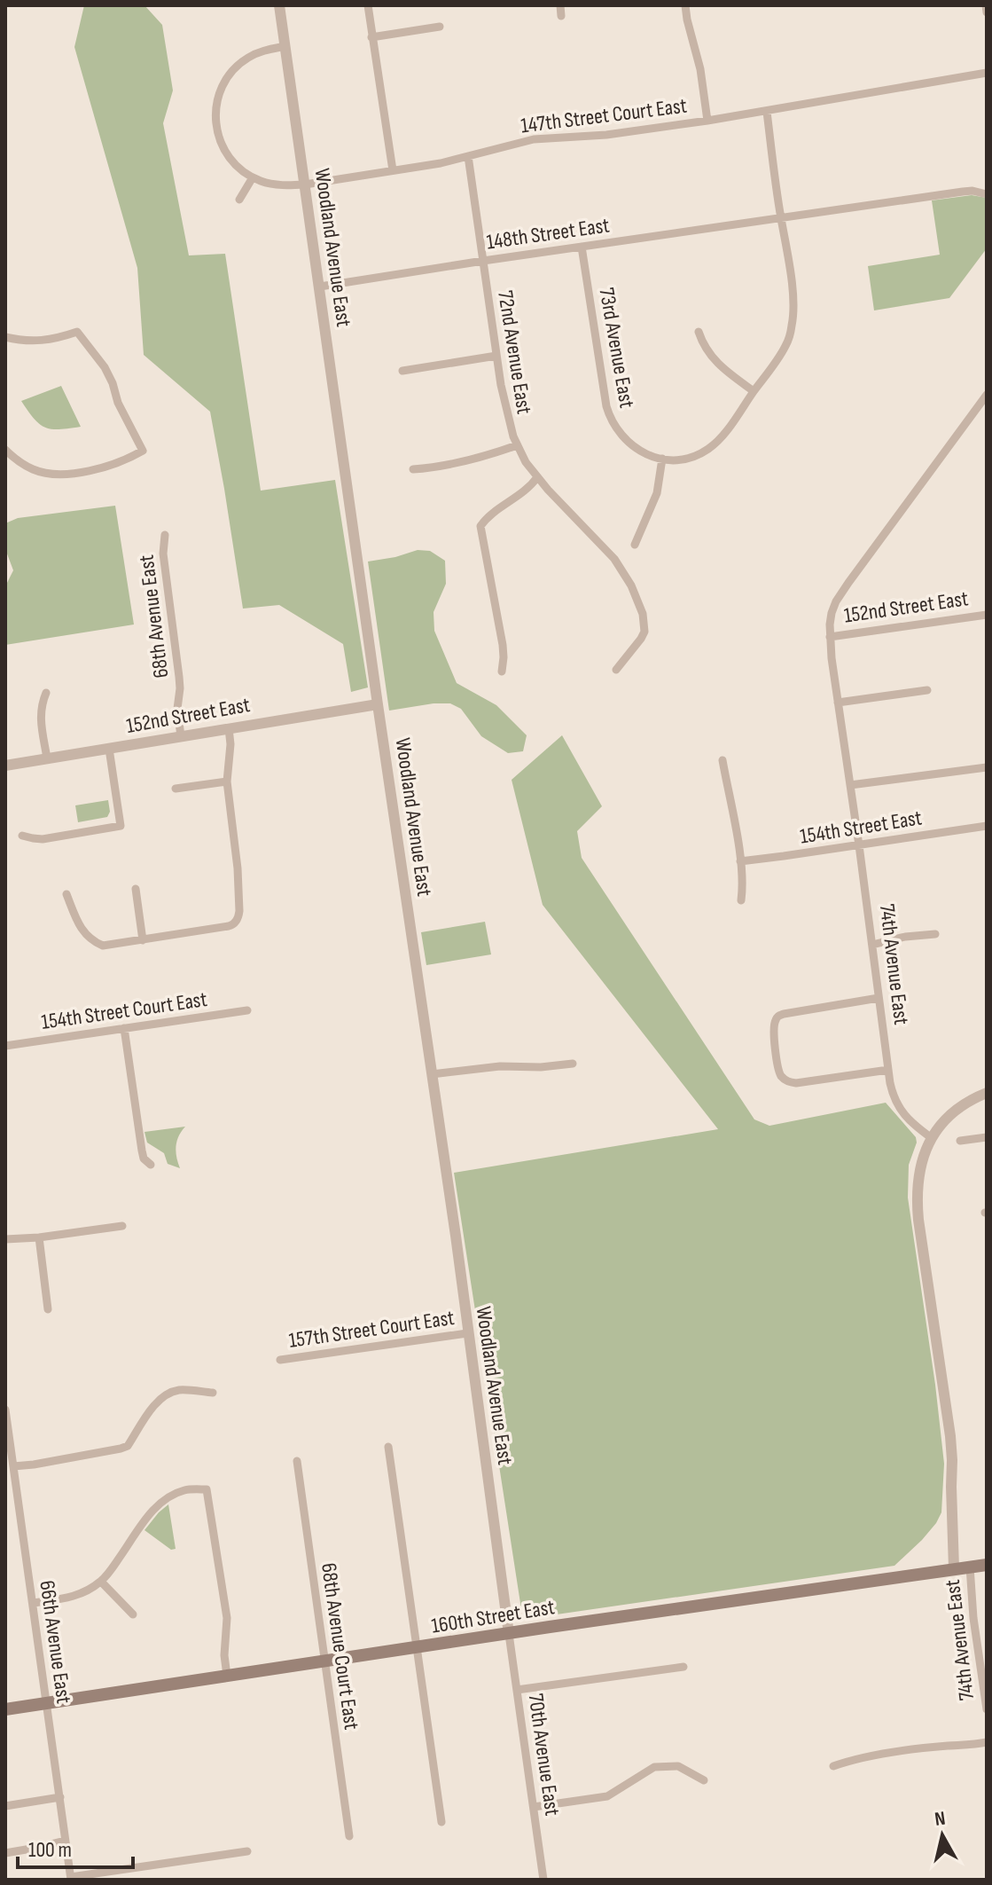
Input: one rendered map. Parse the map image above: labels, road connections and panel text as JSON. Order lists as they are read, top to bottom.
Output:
{
  "streets": {
    "main road": ["160th Street East"],
    "street": [
      "147th Street Court East",
      "148th Street East",
      "Woodland Avenue East",
      "73rd Avenue East",
      "72nd Avenue East",
      "152nd Street East",
      "68th Avenue East",
      "154th Street East",
      "74th Avenue East",
      "154th Street Court East",
      "157th Street Court East",
      "66th Avenue East",
      "68th Avenue Court East",
      "70th Avenue East"
    ]
  },
  "crossings": [
    ["147th Street Court East", "Woodland Avenue East"],
    ["147th Street Court East", "72nd Avenue East"],
    ["148th Street East", "Woodland Avenue East"],
    ["148th Street East", "73rd Avenue East"],
    ["148th Street East", "72nd Avenue East"],
    ["Woodland Avenue East", "152nd Street East"],
    ["Woodland Avenue East", "157th Street Court East"],
    ["Woodland Avenue East", "160th Street East"],
    ["Woodland Avenue East", "70th Avenue East"],
    ["152nd Street East", "68th Avenue East"],
    ["152nd Street East", "74th Avenue East"],
    ["154th Street East", "74th Avenue East"],
    ["74th Avenue East", "160th Street East"],
    ["160th Street East", "66th Avenue East"],
    ["160th Street East", "68th Avenue Court East"],
    ["160th Street East", "70th Avenue East"]
  ],
  "scale_bar": "100 m",
  "north": "top"
}
